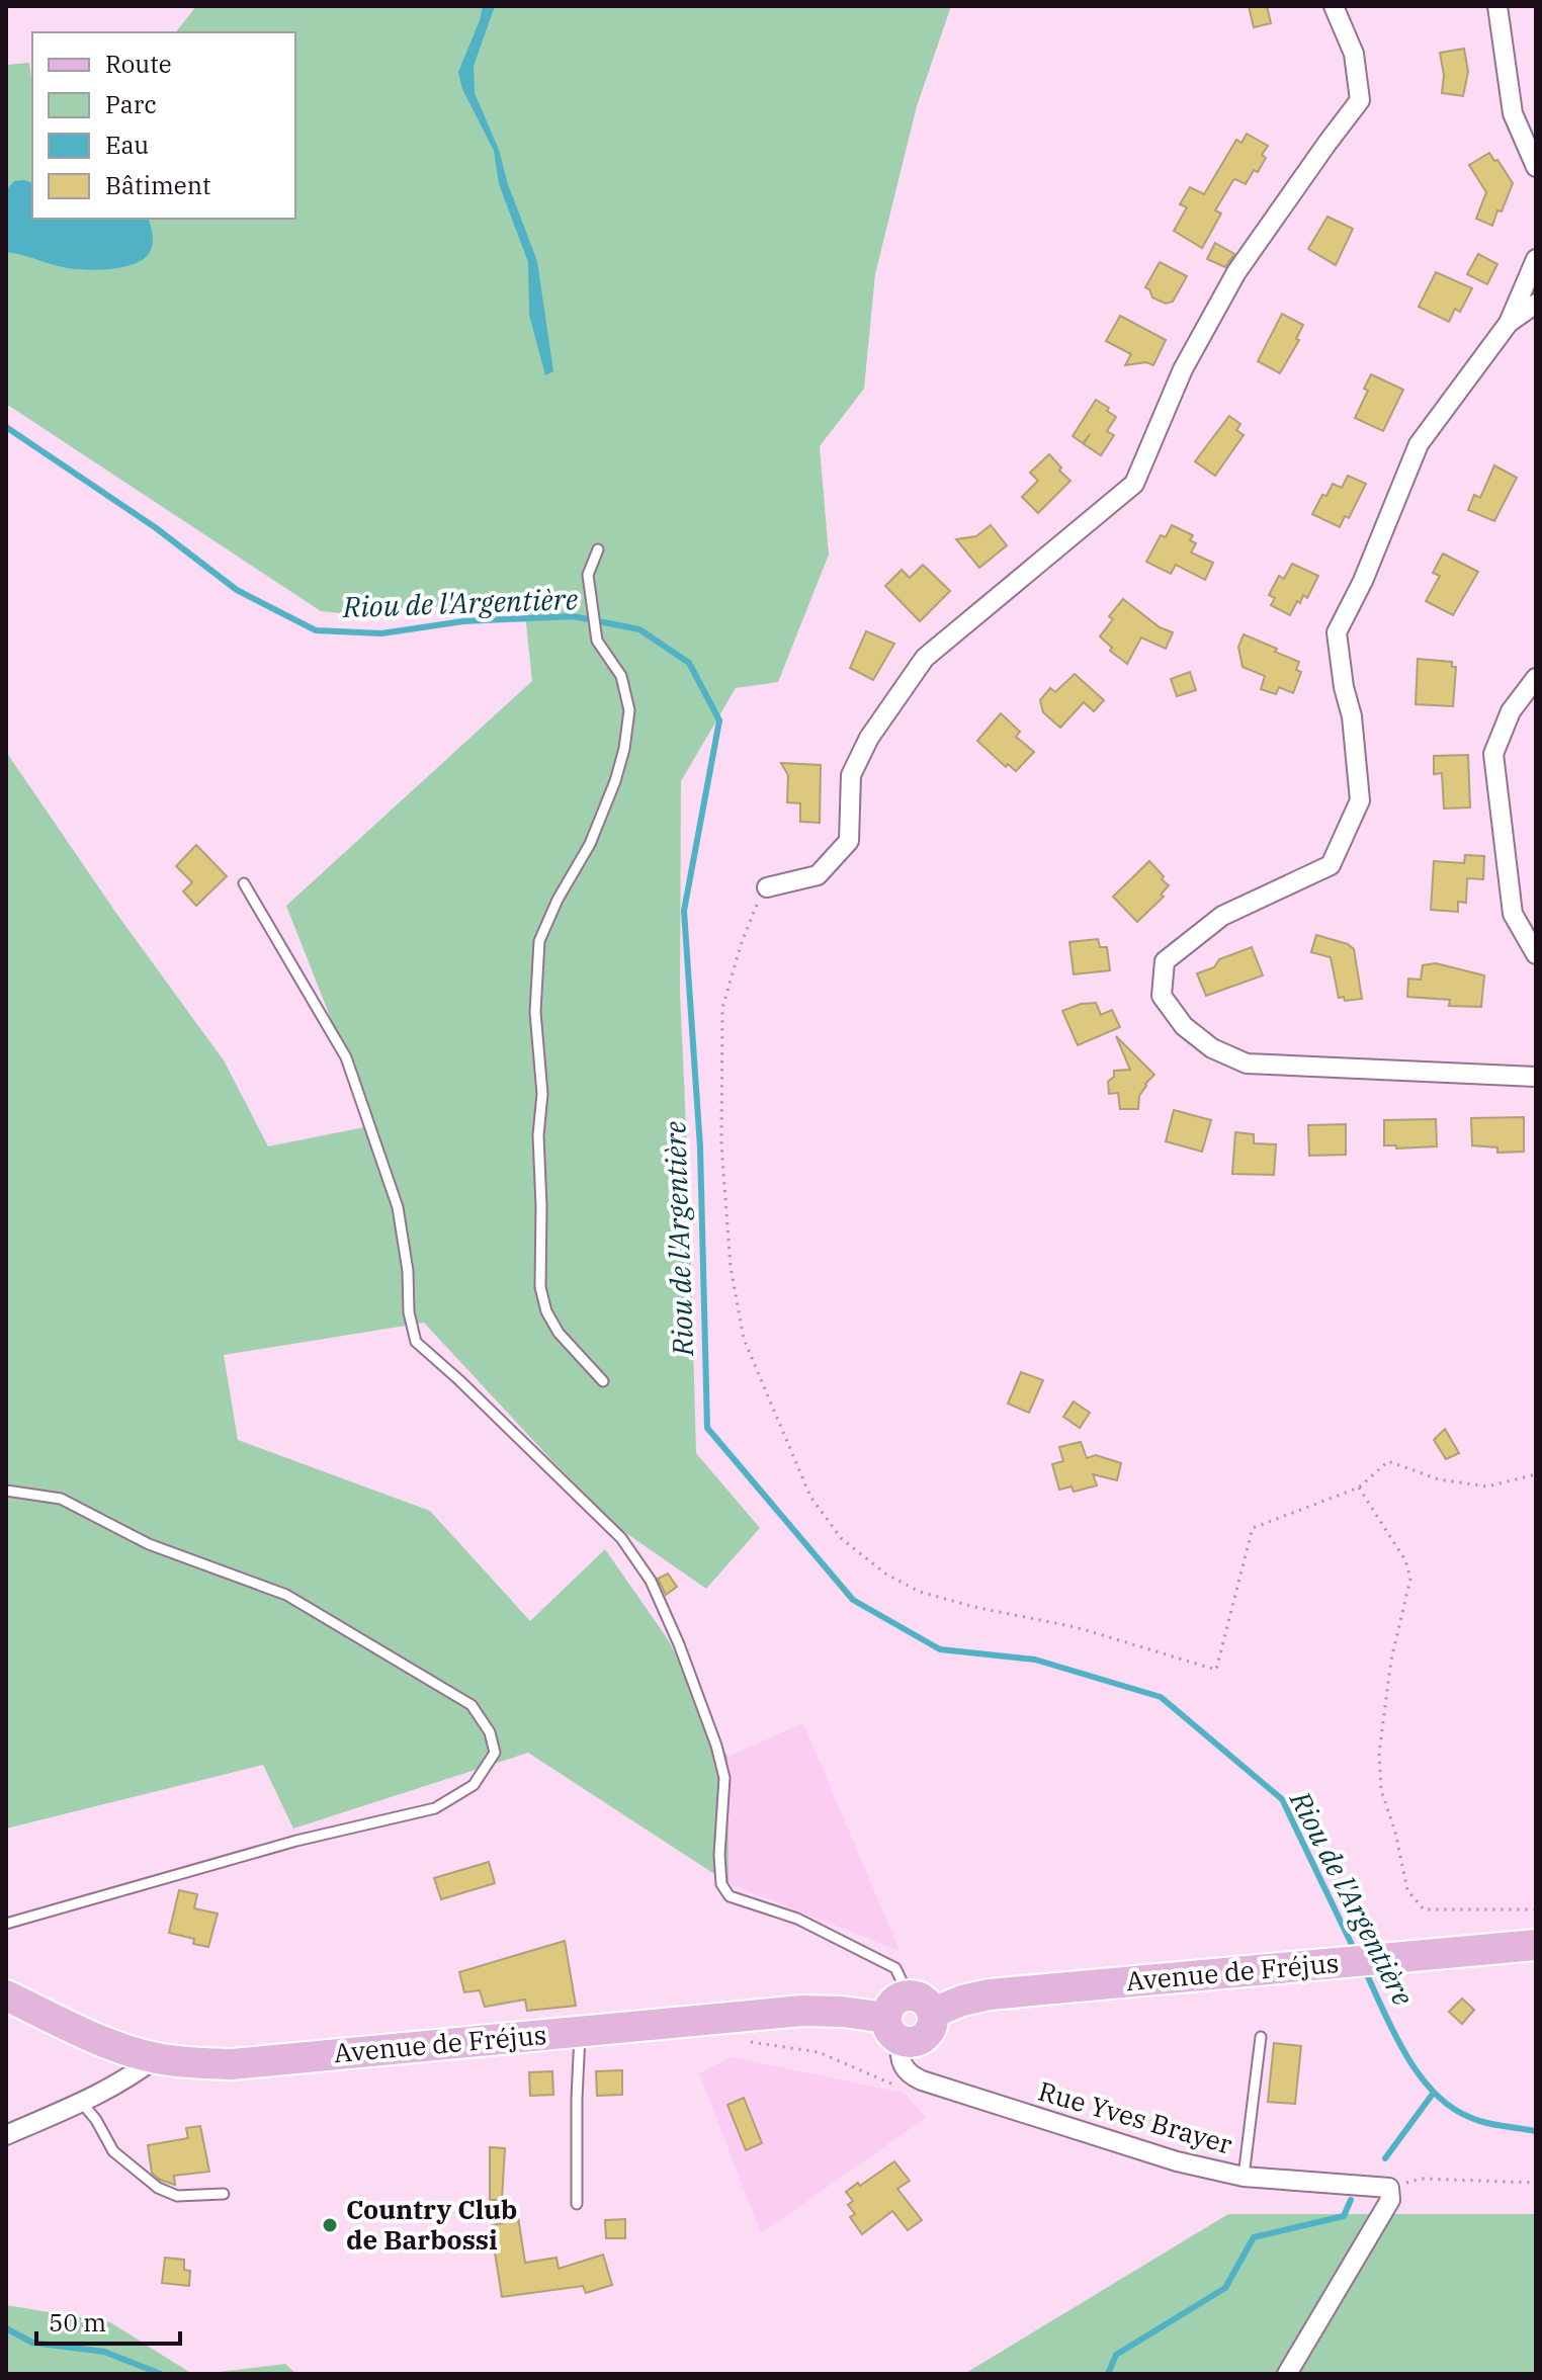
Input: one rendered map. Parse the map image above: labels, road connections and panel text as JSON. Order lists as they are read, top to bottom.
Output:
{
  "streets": {
    "main road": ["Avenue de Fréjus"],
    "street": ["Rue Yves Brayer"]
  },
  "crossings": [
    ["Avenue de Fréjus", "Rue Yves Brayer"]
  ],
  "water": ["Riou de l'Argentière"],
  "places": ["Country Club de Barbossi"],
  "legend": [
    "Route",
    "Parc",
    "Eau",
    "Bâtiment"
  ],
  "scale_bar": "50 m"
}
